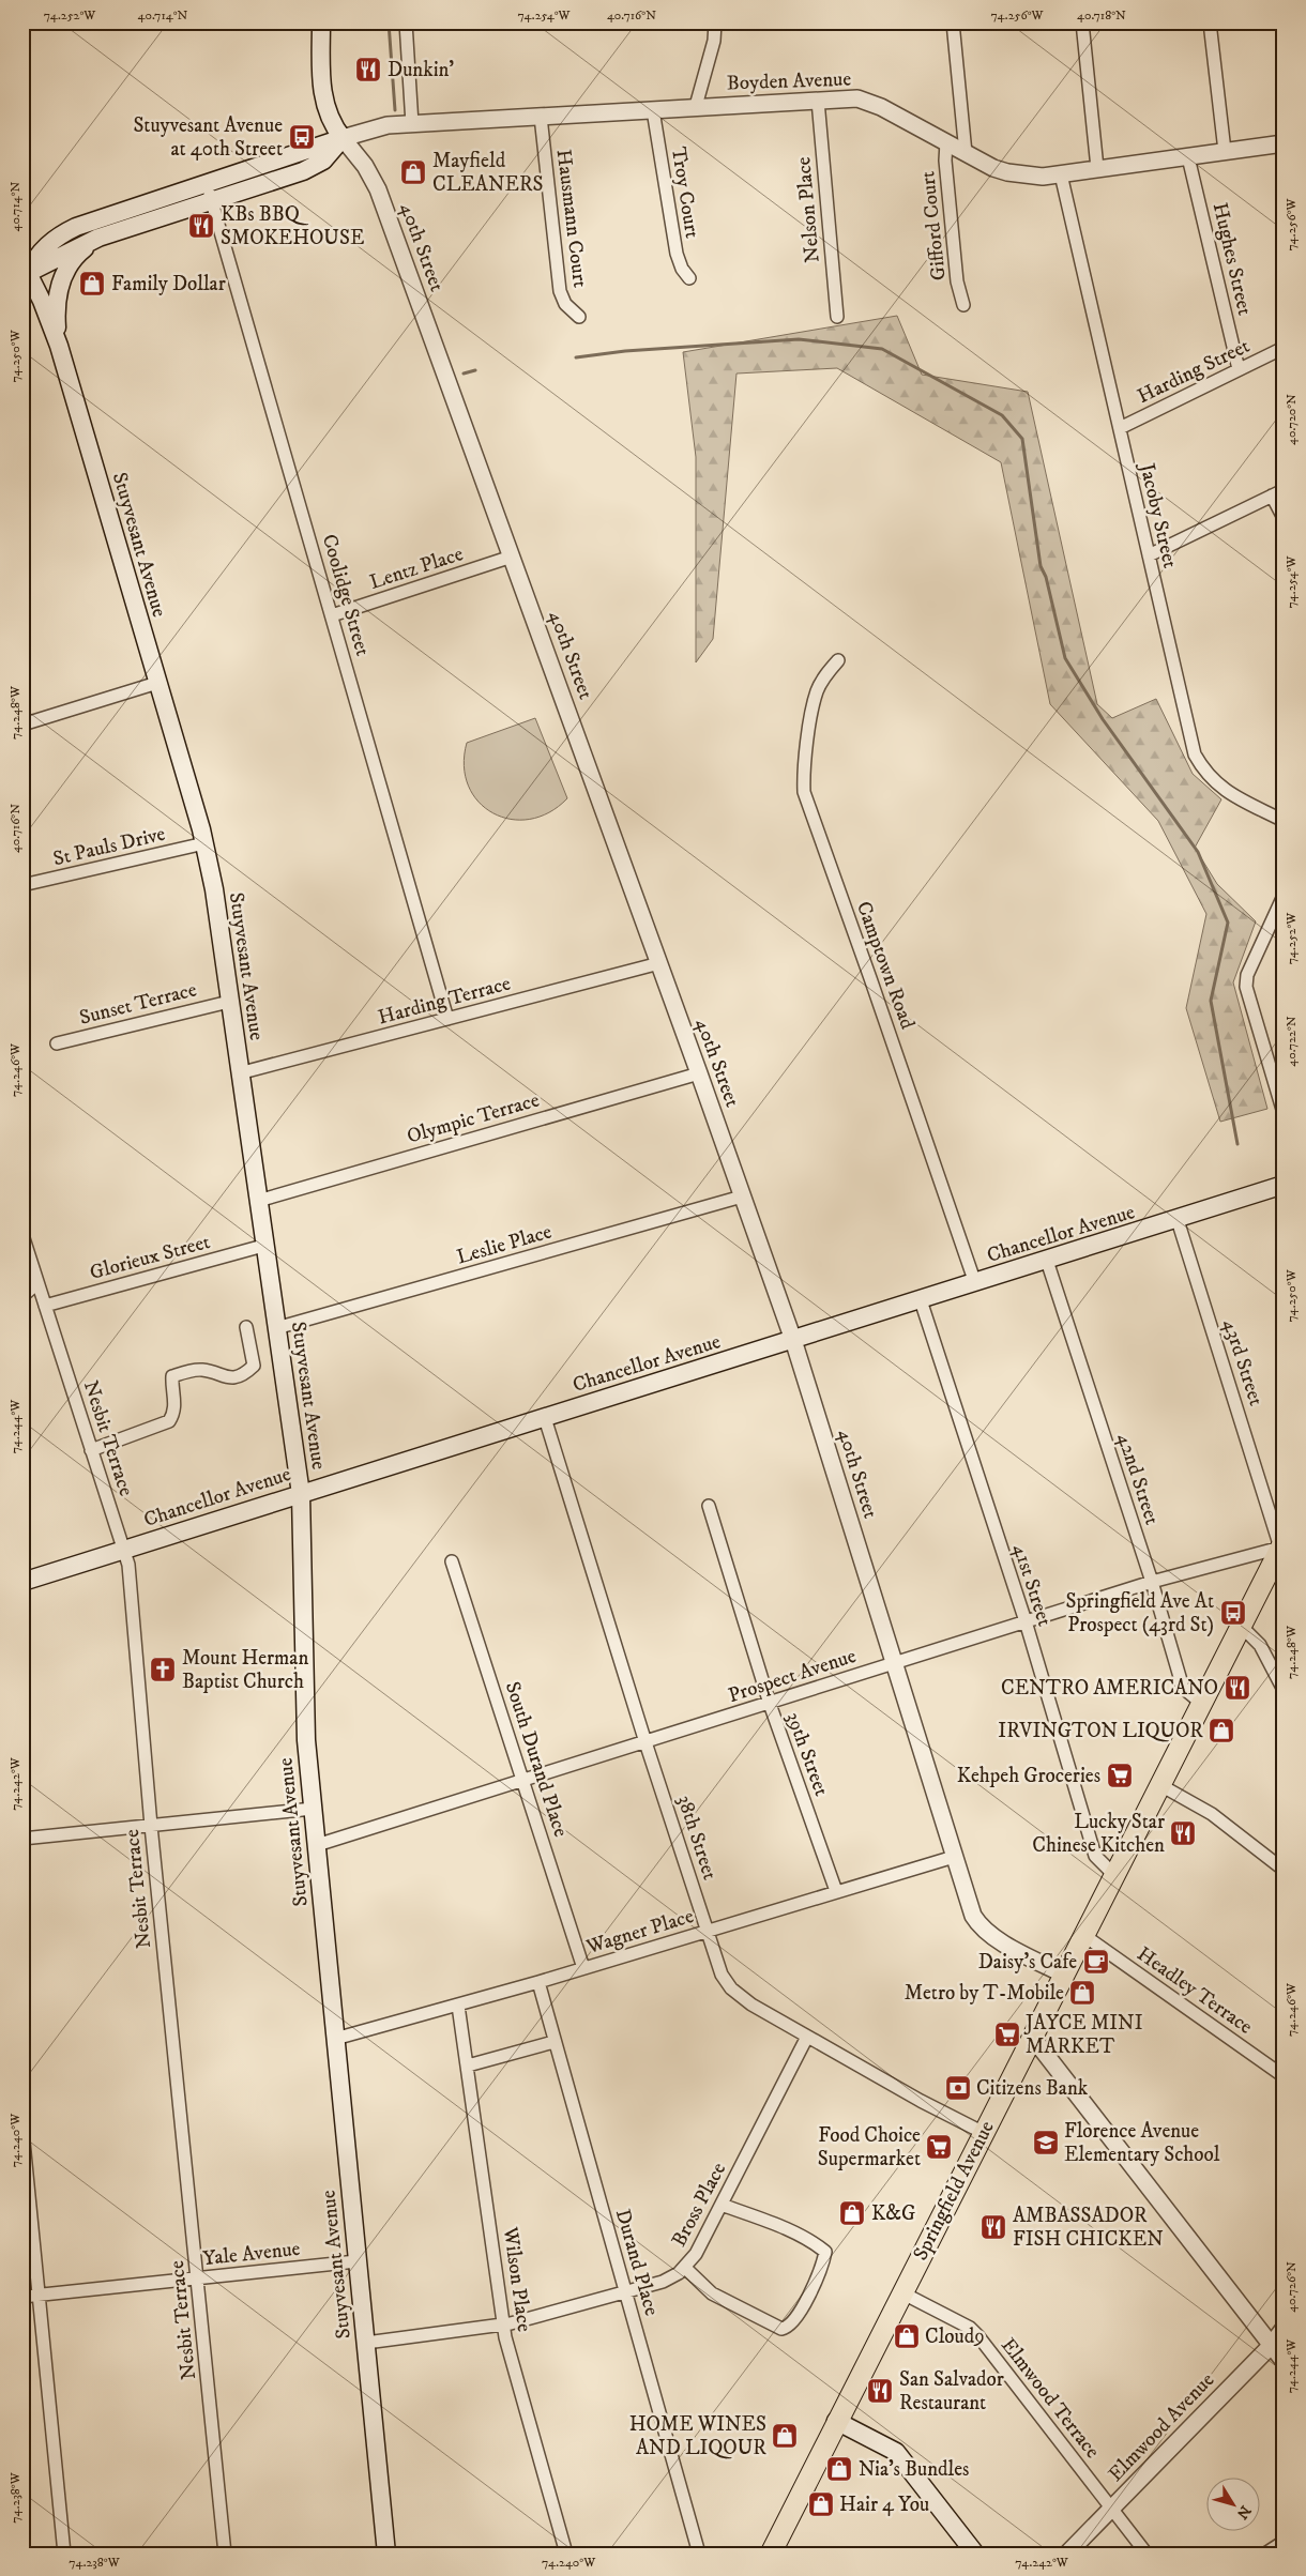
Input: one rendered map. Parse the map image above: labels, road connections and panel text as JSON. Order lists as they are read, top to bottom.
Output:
{
  "streets": {
    "main road": ["Stuyvesant Avenue", "Chancellor Avenue", "Springfield Avenue"],
    "street": [
      "Boyden Avenue",
      "Troy Court",
      "Nelson Place",
      "Hausmann Court",
      "Gifford Court",
      "40th Street",
      "Hughes Street",
      "Harding Street",
      "Jacoby Street",
      "Lentz Place",
      "Coolidge Street",
      "St Pauls Drive",
      "Camptown Road",
      "Harding Terrace",
      "Sunset Terrace",
      "Olympic Terrace",
      "Leslie Place",
      "Glorieux Street",
      "43rd Street",
      "Nesbit Terrace",
      "42nd Street",
      "41st Street",
      "Prospect Avenue",
      "39th Street",
      "South Durand Place",
      "38th Street",
      "Wagner Place",
      "Headley Terrace",
      "Bross Place",
      "Yale Avenue",
      "Durand Place",
      "Wilson Place",
      "Elmwood Terrace",
      "Elmwood Avenue"
    ]
  },
  "crossings": [
    ["Boyden Avenue", "Troy Court"],
    ["Boyden Avenue", "Nelson Place"],
    ["Boyden Avenue", "Hausmann Court"],
    ["Boyden Avenue", "Gifford Court"],
    ["Boyden Avenue", "40th Street"],
    ["Boyden Avenue", "Hughes Street"],
    ["Boyden Avenue", "Jacoby Street"],
    ["40th Street", "Lentz Place"],
    ["40th Street", "Harding Terrace"],
    ["40th Street", "Olympic Terrace"],
    ["40th Street", "Chancellor Avenue"],
    ["40th Street", "Leslie Place"],
    ["40th Street", "Prospect Avenue"],
    ["40th Street", "Wagner Place"],
    ["40th Street", "Springfield Avenue"],
    ["Hughes Street", "Harding Street"],
    ["Harding Street", "Jacoby Street"],
    ["Stuyvesant Avenue", "St Pauls Drive"],
    ["Stuyvesant Avenue", "Harding Terrace"],
    ["Stuyvesant Avenue", "Sunset Terrace"],
    ["Stuyvesant Avenue", "Olympic Terrace"],
    ["Stuyvesant Avenue", "Chancellor Avenue"],
    ["Stuyvesant Avenue", "Leslie Place"],
    ["Stuyvesant Avenue", "Glorieux Street"],
    ["Stuyvesant Avenue", "Prospect Avenue"],
    ["Stuyvesant Avenue", "Wagner Place"],
    ["Stuyvesant Avenue", "Bross Place"],
    ["Stuyvesant Avenue", "Yale Avenue"],
    ["Lentz Place", "Coolidge Street"],
    ["Coolidge Street", "Harding Terrace"],
    ["Camptown Road", "Chancellor Avenue"],
    ["Chancellor Avenue", "43rd Street"],
    ["Chancellor Avenue", "Nesbit Terrace"],
    ["Chancellor Avenue", "42nd Street"],
    ["Chancellor Avenue", "41st Street"],
    ["Chancellor Avenue", "38th Street"],
    ["Glorieux Street", "Nesbit Terrace"],
    ["43rd Street", "Prospect Avenue"],
    ["43rd Street", "Springfield Avenue"],
    ["Nesbit Terrace", "Yale Avenue"],
    ["42nd Street", "Prospect Avenue"],
    ["42nd Street", "Springfield Avenue"],
    ["41st Street", "Prospect Avenue"],
    ["41st Street", "Springfield Avenue"],
    ["Prospect Avenue", "39th Street"],
    ["Prospect Avenue", "South Durand Place"],
    ["Prospect Avenue", "38th Street"],
    ["Prospect Avenue", "Springfield Avenue"],
    ["39th Street", "Wagner Place"],
    ["South Durand Place", "Wagner Place"],
    ["38th Street", "Wagner Place"],
    ["38th Street", "Springfield Avenue"],
    ["38th Street", "Bross Place"],
    ["Wagner Place", "Durand Place"],
    ["Wagner Place", "Wilson Place"],
    ["Headley Terrace", "Springfield Avenue"],
    ["Springfield Avenue", "Elmwood Terrace"],
    ["Bross Place", "Durand Place"],
    ["Bross Place", "Wilson Place"],
    ["Elmwood Terrace", "Elmwood Avenue"]
  ],
  "places": {
    "restaurant": [
      "Dunkin'",
      "KBs BBQ SMOKEHOUSE",
      "CENTRO AMERICANO",
      "Lucky Star Chinese Kitchen",
      "AMBASSADOR FISH CHICKEN",
      "San Salvador Restaurant"
    ],
    "bus stop": ["Stuyvesant Avenue at 40th Street", "Springfield Ave At Prospect (43rd St)"],
    "shop": [
      "Mayfield CLEANERS",
      "Family Dollar",
      "IRVINGTON LIQUOR",
      "Metro by T-Mobile",
      "K&G",
      "Cloud9",
      "HOME WINES AND LIQOUR",
      "Nia's Bundles",
      "Hair 4 You"
    ],
    "church": ["Mount Herman Baptist Church"],
    "supermarket": ["Kehpeh Groceries", "JAYCE MINI MARKET", "Food Choice Supermarket"],
    "cafe": ["Daisy's Cafe"],
    "bank": ["Citizens Bank"],
    "school or university": ["Florence Avenue Elementary School"]
  },
  "north": "bottom right",
  "coordinates": [
    "74.252°W",
    "40.714°N",
    "74.254°W",
    "40.716°N",
    "74.256°W",
    "40.718°N",
    "74.250°W",
    "40.720°N",
    "74.248°W",
    "40.722°N",
    "74.246°W",
    "74.244°W",
    "74.242°W",
    "74.240°W",
    "40.726°N",
    "74.238°W"
  ]
}
